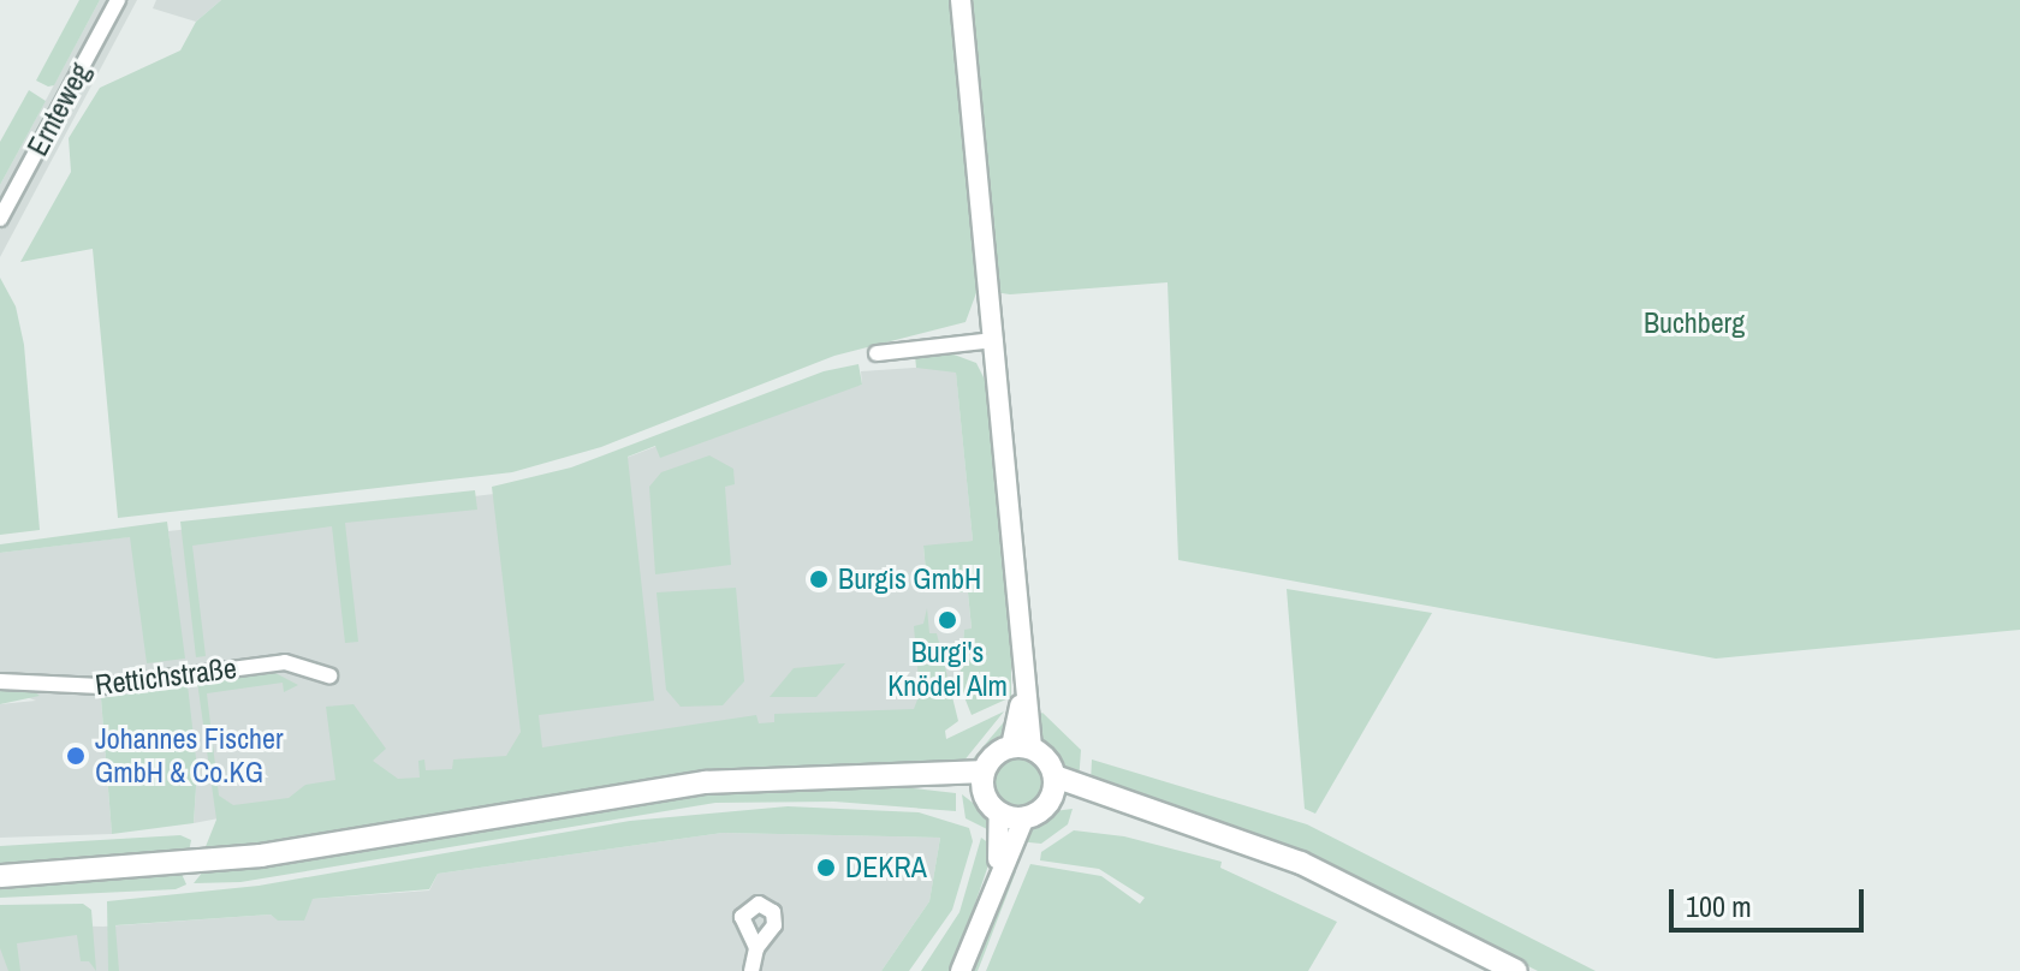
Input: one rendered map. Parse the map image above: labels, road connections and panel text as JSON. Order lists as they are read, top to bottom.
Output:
{
  "streets": {
    "street": ["Ernteweg", "Rettichstraße"]
  },
  "parks": ["Buchberg"],
  "places": [
    "Burgis GmbH",
    "Burgi's Knödel Alm",
    "Johannes Fischer GmbH & Co.KG",
    "DEKRA"
  ],
  "scale_bar": "100 m"
}
